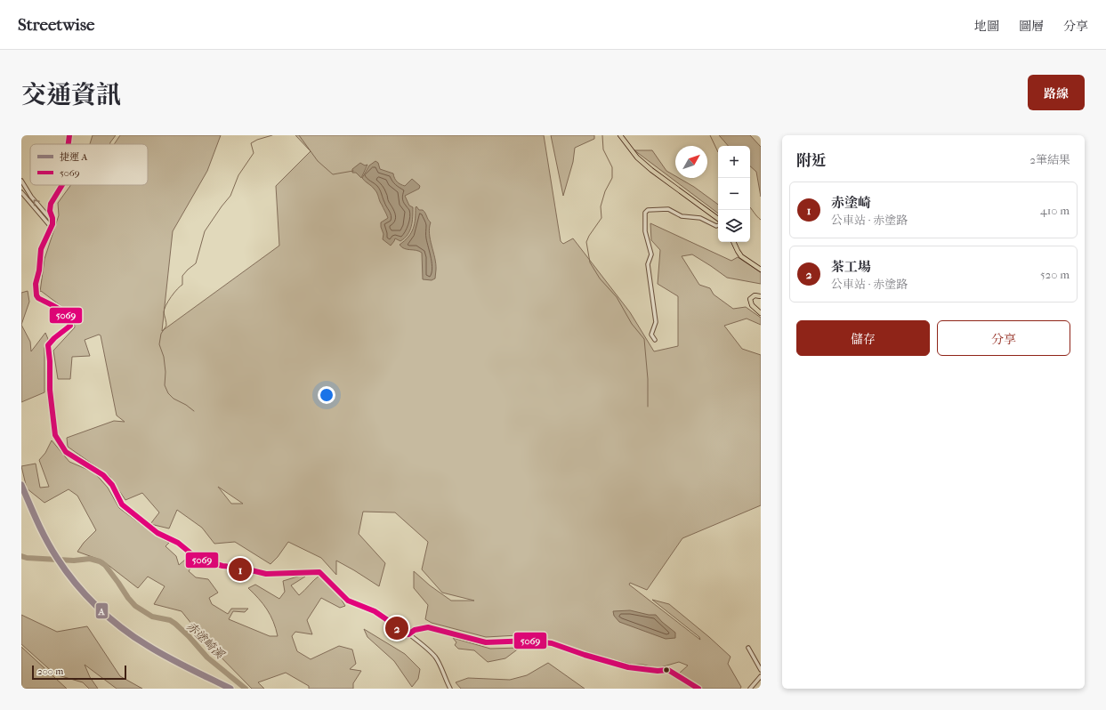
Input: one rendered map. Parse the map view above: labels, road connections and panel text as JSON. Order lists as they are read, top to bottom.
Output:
{
  "water": ["赤塗崎溪"],
  "lines": ["transit line 5069", "metro line A"],
  "legend": ["捷運 A", "5069"],
  "scale_bar": "200 m",
  "north": "top right",
  "page": {
    "header": "Streetwise",
    "nav": ["地圖", "圖層", "分享"],
    "title": "交通資訊",
    "buttons": [
      "路線",
      ["儲存", "分享"]
    ],
    "heading": ["附近", "2筆結果"],
    "map_buttons": ["+", "−"],
    "list": [
      {
        "mark": "1",
        "name": "赤塗崎",
        "note": "公車站 · 赤塗路",
        "value": "410 m"
      },
      {
        "mark": "2",
        "name": "茶工場",
        "note": "公車站 · 赤塗路",
        "value": "520 m"
      }
    ],
    "pins": ["1", "2"],
    "scale": "200 m"
  }
}
